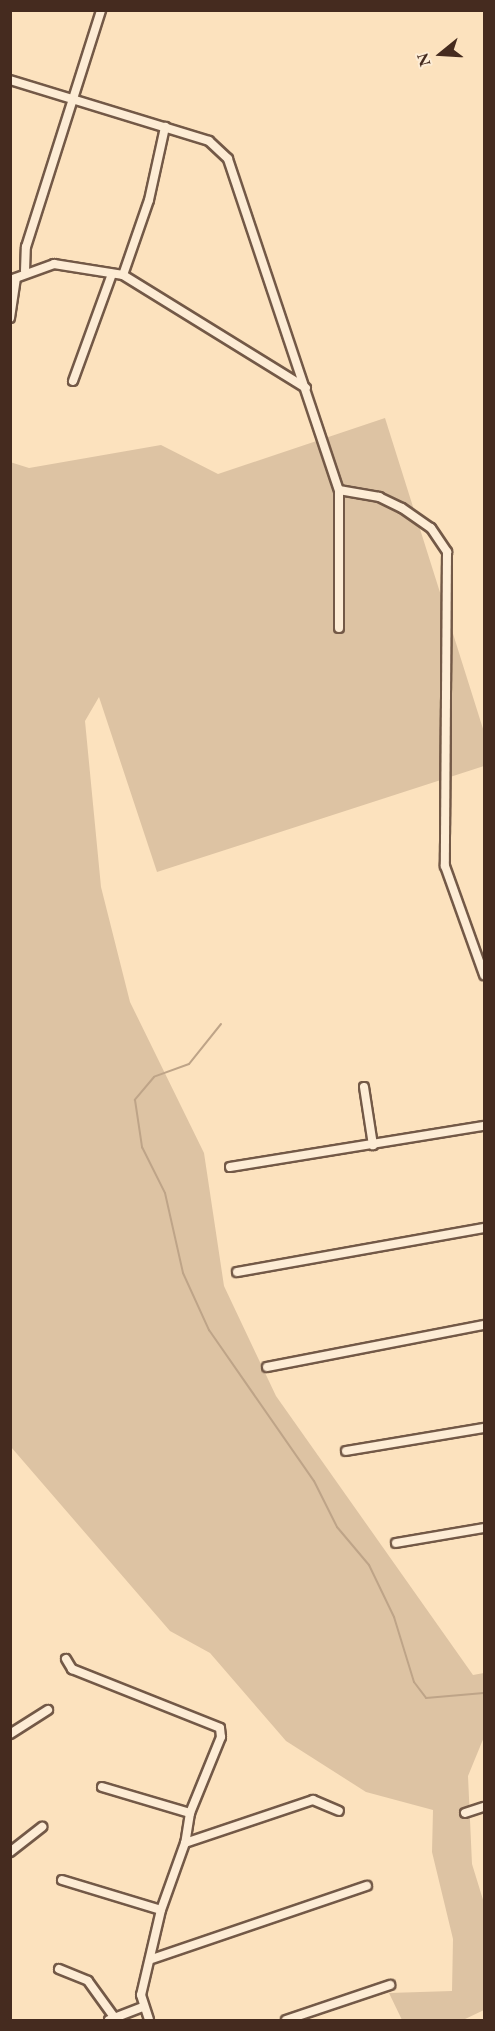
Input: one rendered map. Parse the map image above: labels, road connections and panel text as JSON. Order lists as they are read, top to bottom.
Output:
{
  "north": "left"
}
